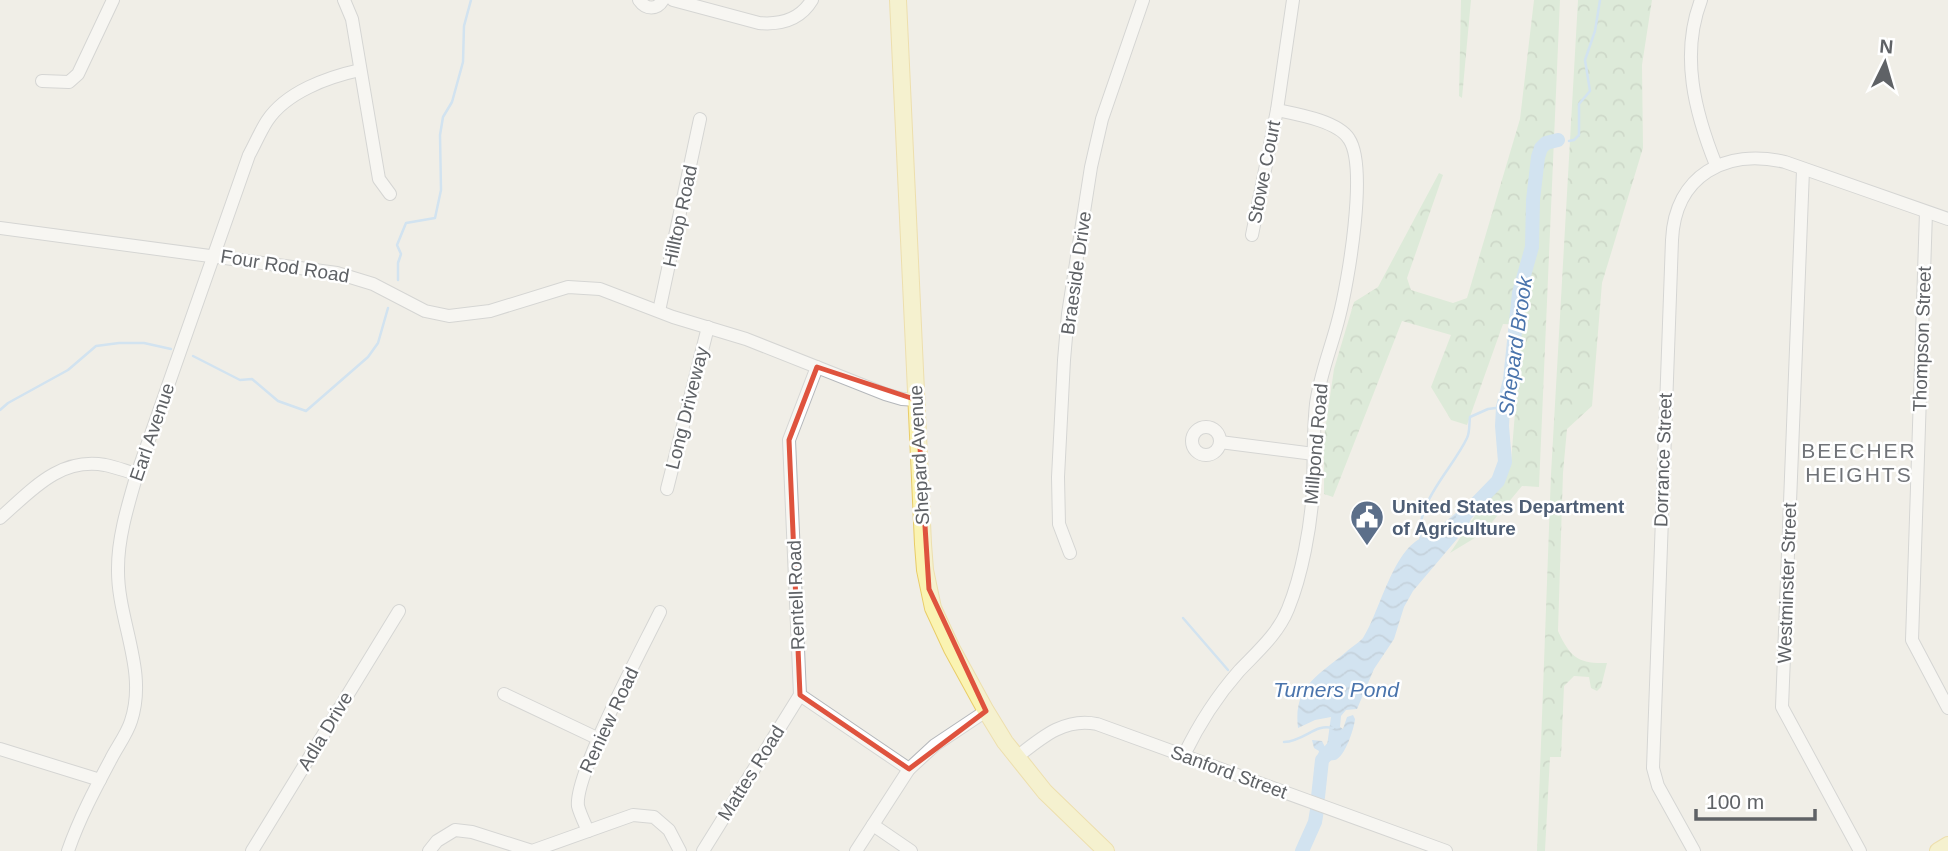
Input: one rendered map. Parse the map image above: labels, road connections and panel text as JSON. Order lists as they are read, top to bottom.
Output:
{
  "streets": {
    "main road": ["Shepard Avenue"],
    "street": [
      "Stowe Court",
      "Hilltop Road",
      "Four Rod Road",
      "Braeside Drive",
      "Thompson Street",
      "Long Driveway",
      "Earl Avenue",
      "Millpond Road",
      "Dorrance Street",
      "Westminster Street",
      "Rentell Road",
      "Reniew Road",
      "Adla Drive",
      "Sanford Street",
      "Mattes Road"
    ]
  },
  "crossings": [
    ["Stowe Court", "Millpond Road"],
    ["Hilltop Road", "Four Rod Road"],
    ["Four Rod Road", "Long Driveway"],
    ["Four Rod Road", "Earl Avenue"],
    ["Four Rod Road", "Shepard Avenue"],
    ["Four Rod Road", "Rentell Road"],
    ["Thompson Street", "Dorrance Street"],
    ["Millpond Road", "Sanford Street"],
    ["Shepard Avenue", "Sanford Street"],
    ["Dorrance Street", "Westminster Street"],
    ["Rentell Road", "Mattes Road"]
  ],
  "districts": ["BEECHER HEIGHTS"],
  "water": ["Shepard Brook", "Turners Pond"],
  "places": {
    "public building": ["United States Department of Agriculture"]
  },
  "scale_bar": "100 m",
  "north": "top"
}
